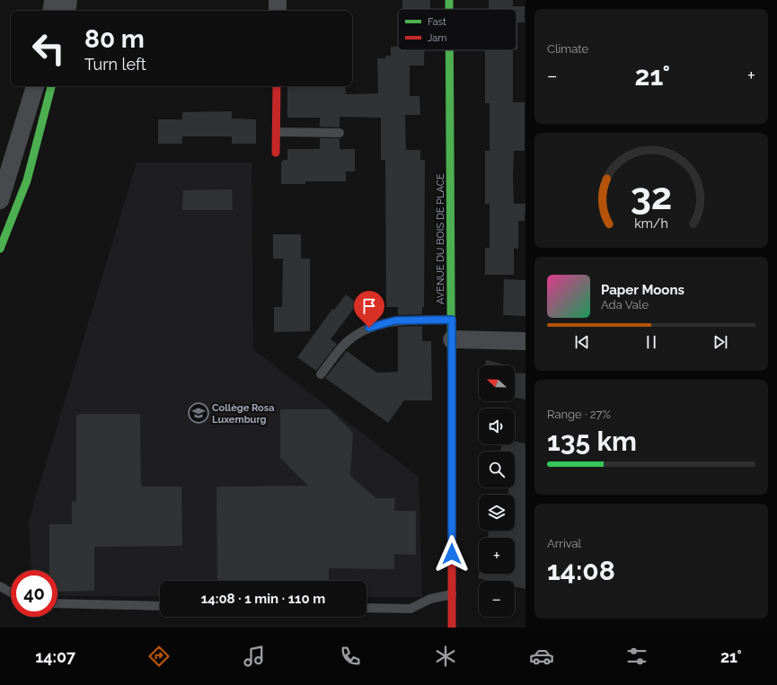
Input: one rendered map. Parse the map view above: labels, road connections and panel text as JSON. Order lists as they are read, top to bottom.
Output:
{
  "streets": {
    "street": ["AVENUE DU BOIS DE PLACE"]
  },
  "places": {
    "school or university": ["Collège Rosa Luxemburg"]
  },
  "legend": ["Fast", "Jam"],
  "north": "left",
  "page": {
    "tile": [
      "Climate",
      ["Range · 27%", "135 km"],
      ["Arrival", "14:08"]
    ],
    "turn": ["80 m", "Turn left"],
    "heat": ["−", "21°", "+"],
    "song": ["Paper Moons", "Ada Vale"],
    "map_buttons": ["+", "−"],
    "limit": "40",
    "trip": "14:08 · 1 min · 110 m",
    "tabs": ["14:07", "21°"],
    "gauge": ["32", "km/h"]
  }
}
